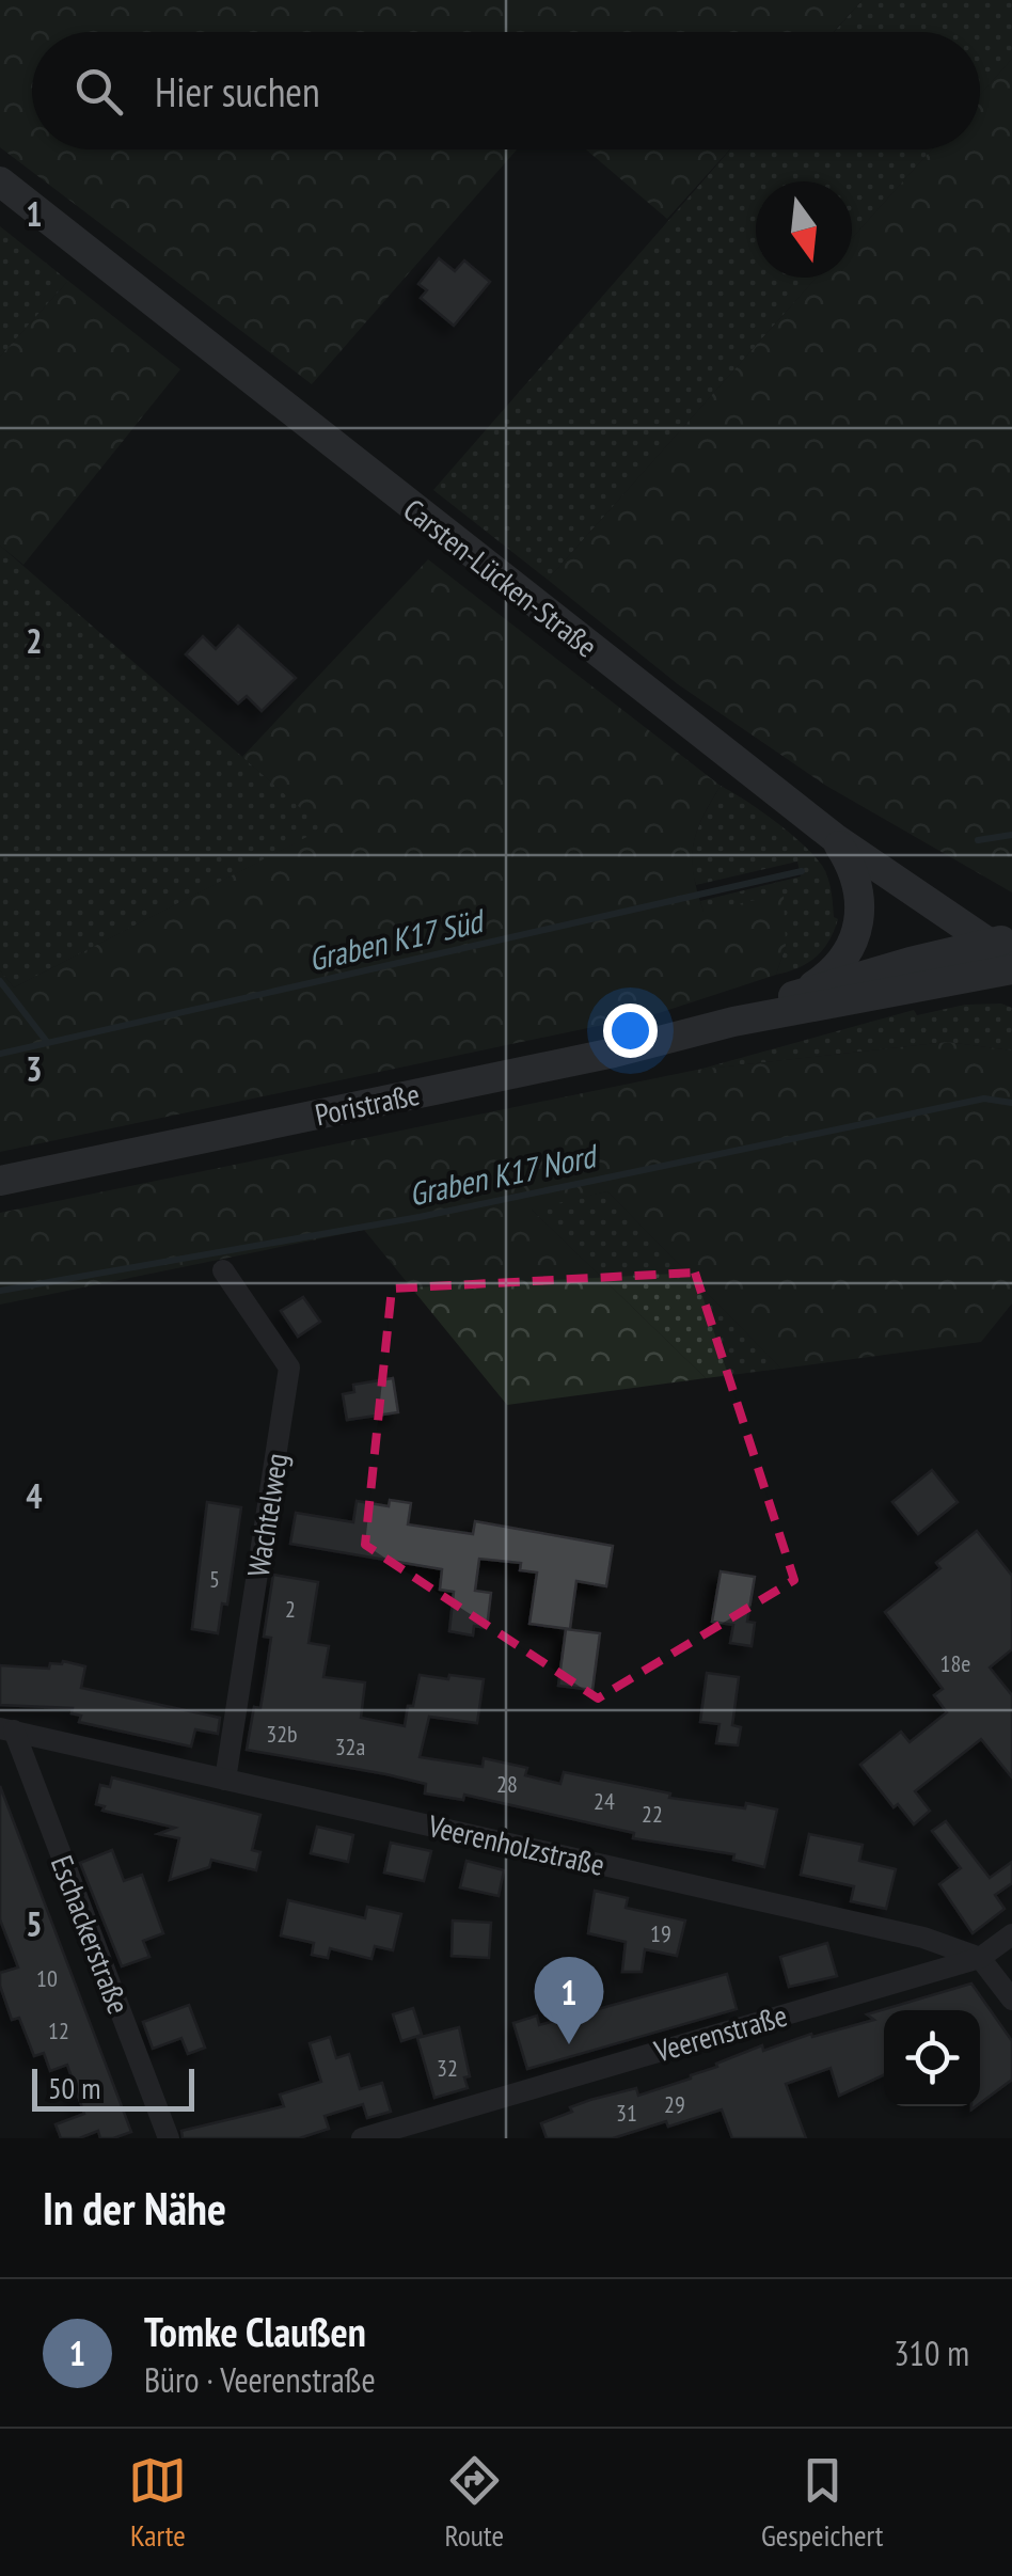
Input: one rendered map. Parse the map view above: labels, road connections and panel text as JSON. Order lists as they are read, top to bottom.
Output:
{
  "streets": {
    "main road": ["Carsten-Lücken-Straße", "Poristraße"],
    "street": [
      "Wachtelweg",
      "Veerenholzstraße",
      "Eschackerstraße",
      "Veerenstraße"
    ]
  },
  "crossings": [
    ["Carsten-Lücken-Straße", "Poristraße"],
    ["Wachtelweg", "Veerenholzstraße"],
    ["Veerenholzstraße", "Eschackerstraße"],
    ["Veerenholzstraße", "Veerenstraße"]
  ],
  "water": ["Graben K17 Süd", "Graben K17 Nord"],
  "house_numbers": [
    "5",
    "2",
    "18e",
    "32b",
    "32a",
    "28",
    "24",
    "22",
    "19",
    "10",
    "12",
    "32",
    "29",
    "31"
  ],
  "scale_bar": "50 m",
  "north": "bottom",
  "page": {
    "search": "Hier suchen",
    "pins": "1",
    "scale": "50 m",
    "heading": "In der Nähe",
    "list": [
      {
        "mark": "1",
        "name": "Tomke Claußen",
        "note": "Büro · Veerenstraße",
        "value": "310 m"
      }
    ],
    "nav": ["Karte", "Route", "Gespeichert"]
  },
  "grid": {
    "rows": [
      "1",
      "2",
      "3",
      "4",
      "5"
    ]
  }
}
